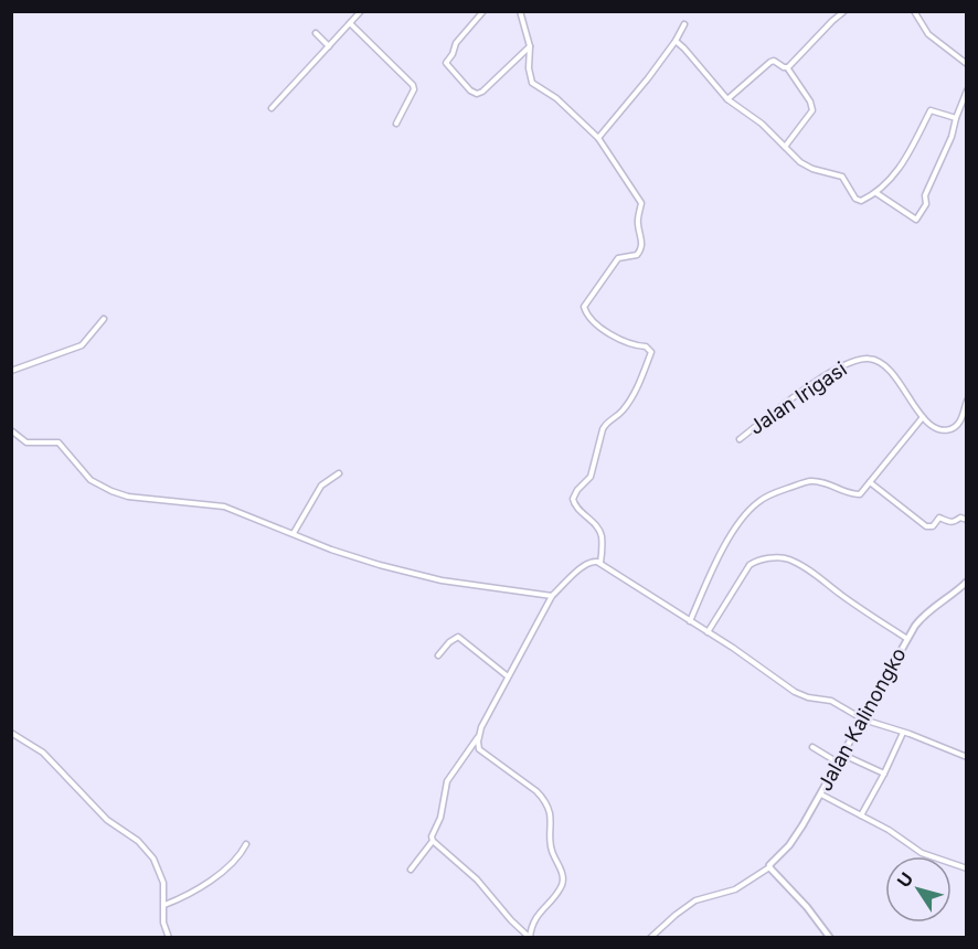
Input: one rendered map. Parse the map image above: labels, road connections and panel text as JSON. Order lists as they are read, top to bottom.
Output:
{
  "streets": {
    "street": ["Jalan Irigasi", "Jalan Kalinongko"]
  },
  "north": "top left"
}
